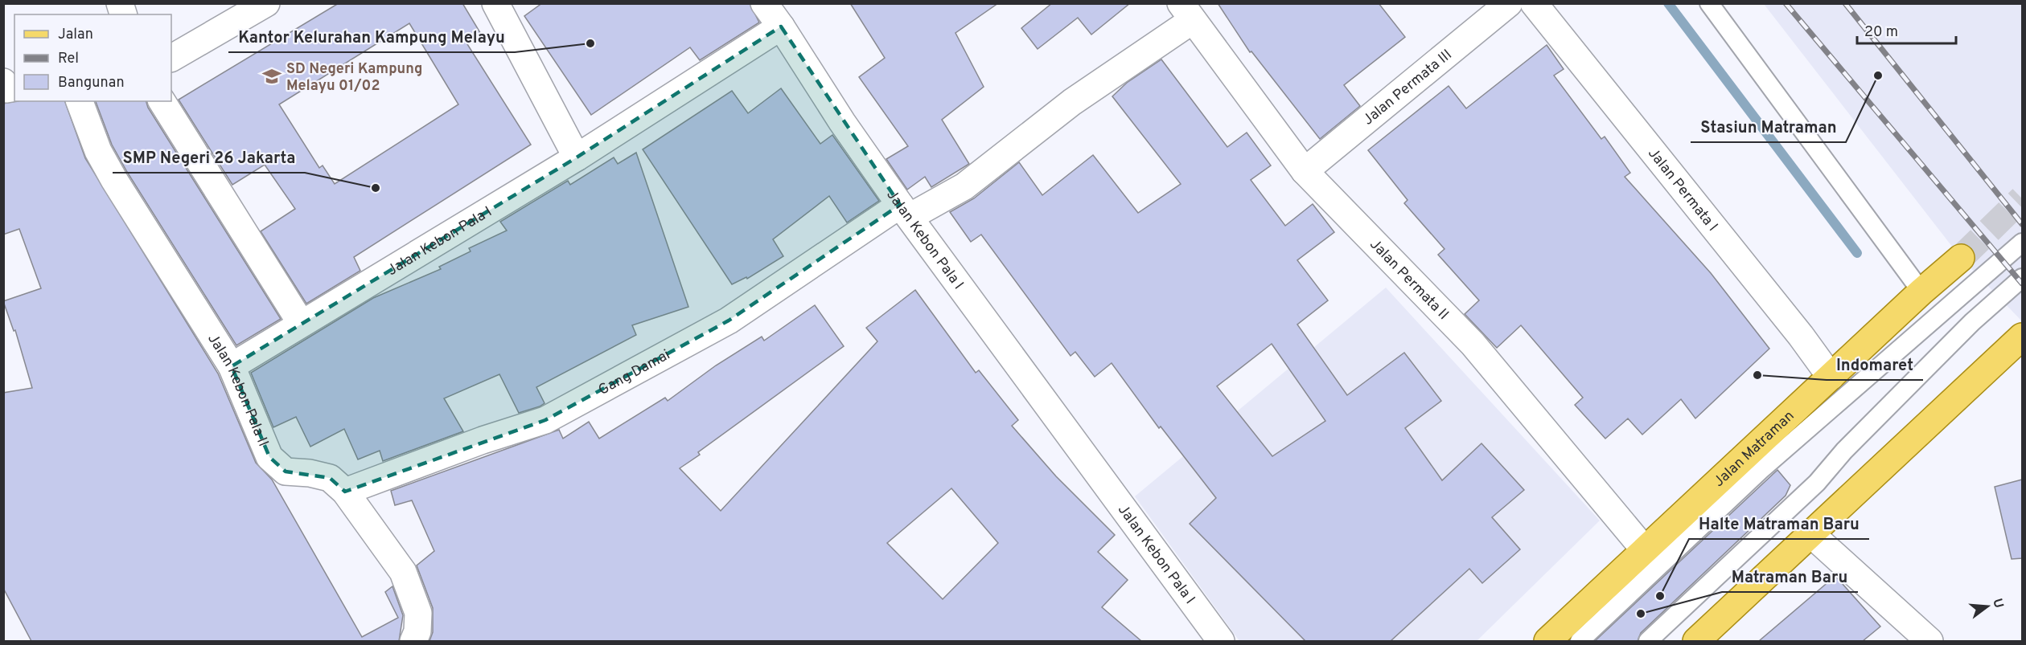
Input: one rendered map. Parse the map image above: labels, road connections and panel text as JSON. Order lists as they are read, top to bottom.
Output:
{
  "streets": {
    "main road": ["Jalan Matraman"],
    "street": [
      "Jalan Permata III",
      "Jalan Permata I",
      "Jalan Kebon Pala I",
      "Jalan Permata II",
      "Gang Damai",
      "Jalan Kebon Pala II"
    ]
  },
  "crossings": [
    ["Jalan Permata III", "Jalan Permata II"],
    ["Jalan Permata I", "Jalan Matraman"],
    ["Jalan Kebon Pala I", "Gang Damai"],
    ["Jalan Kebon Pala I", "Jalan Kebon Pala II"],
    ["Jalan Permata II", "Gang Damai"],
    ["Jalan Permata II", "Jalan Matraman"],
    ["Gang Damai", "Jalan Kebon Pala II"]
  ],
  "places": {
    "other": [
      "Kantor Kelurahan Kampung Melayu",
      "Stasiun Matraman",
      "SMP Negeri 26 Jakarta",
      "Indomaret",
      "Halte Matraman Baru",
      "Matraman Baru"
    ],
    "school or university": ["SD Negeri Kampung Melayu 01/02"]
  },
  "legend": ["Jalan", "Rel", "Bangunan"],
  "scale_bar": "20 m",
  "north": "right"
}
